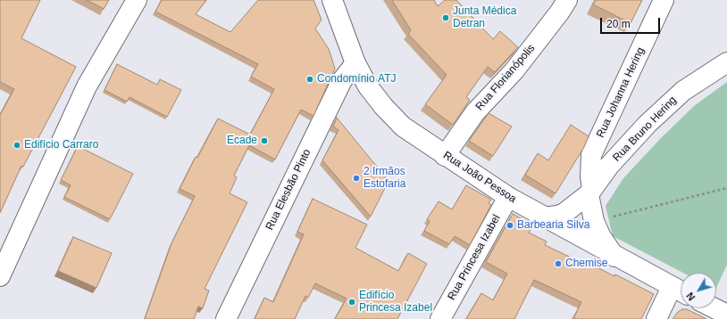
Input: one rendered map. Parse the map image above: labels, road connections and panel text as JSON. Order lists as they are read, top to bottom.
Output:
{
  "streets": {
    "street": [
      "Rua Florianópolis",
      "Rua Johanna Hering",
      "Rua Bruno Hering",
      "Rua João Pessoa",
      "Rua Elesbão Pinto",
      "Rua Princesa Izabel"
    ]
  },
  "crossings": [
    ["Rua Florianópolis", "Rua João Pessoa"],
    ["Rua Johanna Hering", "Rua Bruno Hering"],
    ["Rua Bruno Hering", "Rua João Pessoa"],
    ["Rua João Pessoa", "Rua Elesbão Pinto"],
    ["Rua João Pessoa", "Rua Princesa Izabel"]
  ],
  "places": [
    "Junta Médica Detran",
    "Condomínio ATJ",
    "Ecade",
    "Edifício Carraro",
    "2 Irmãos Estofaria",
    "Barbearia Silva",
    "Chemise",
    "Edifício Princesa Izabel"
  ],
  "scale_bar": "20 m",
  "north": "bottom left"
}
